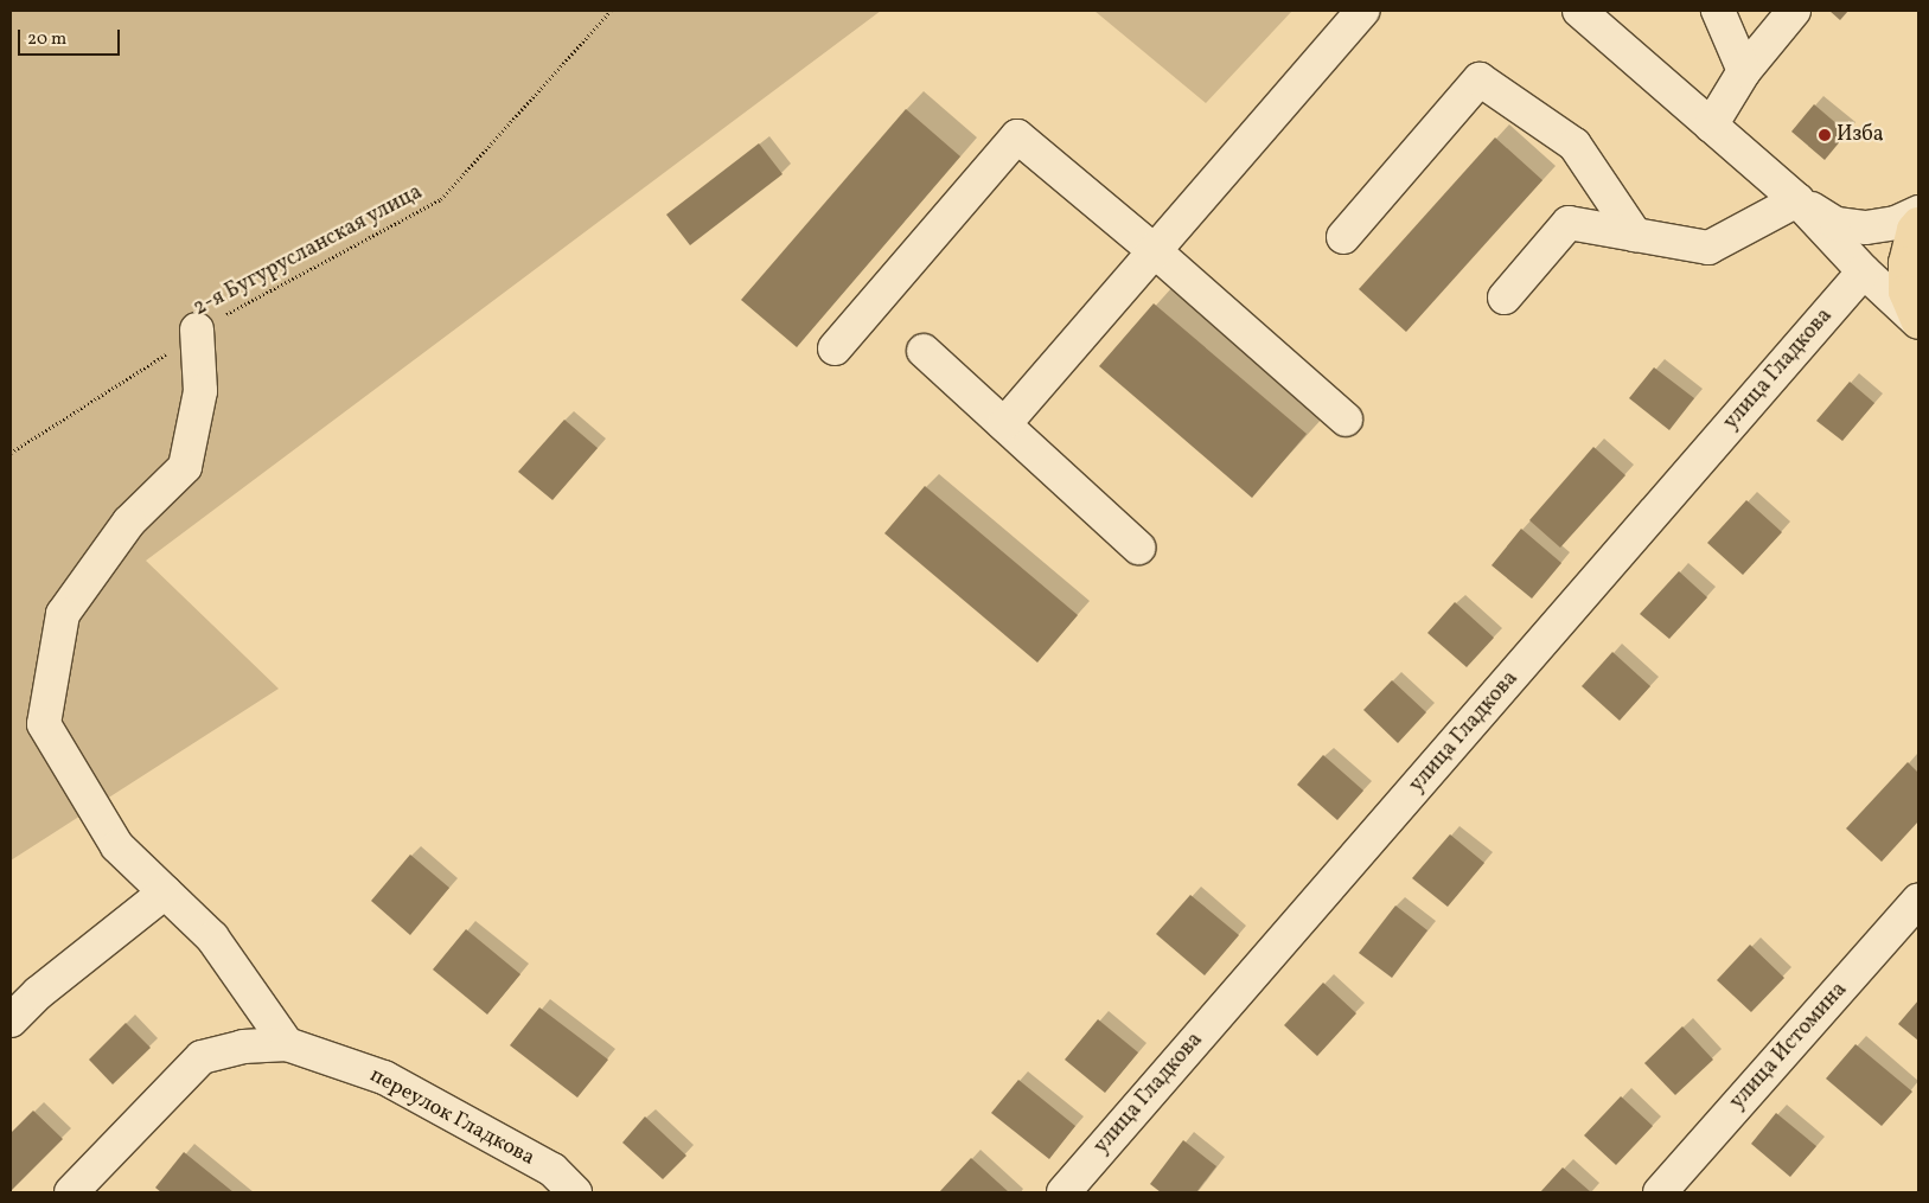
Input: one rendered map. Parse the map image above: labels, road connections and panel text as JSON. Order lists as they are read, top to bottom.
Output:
{
  "streets": {
    "street": ["улица Гладкова", "улица Истомина", "переулок Гладкова"],
    "path": ["2-я Бугурусланская улица"]
  },
  "places": ["Изба"],
  "scale_bar": "20 m"
}
